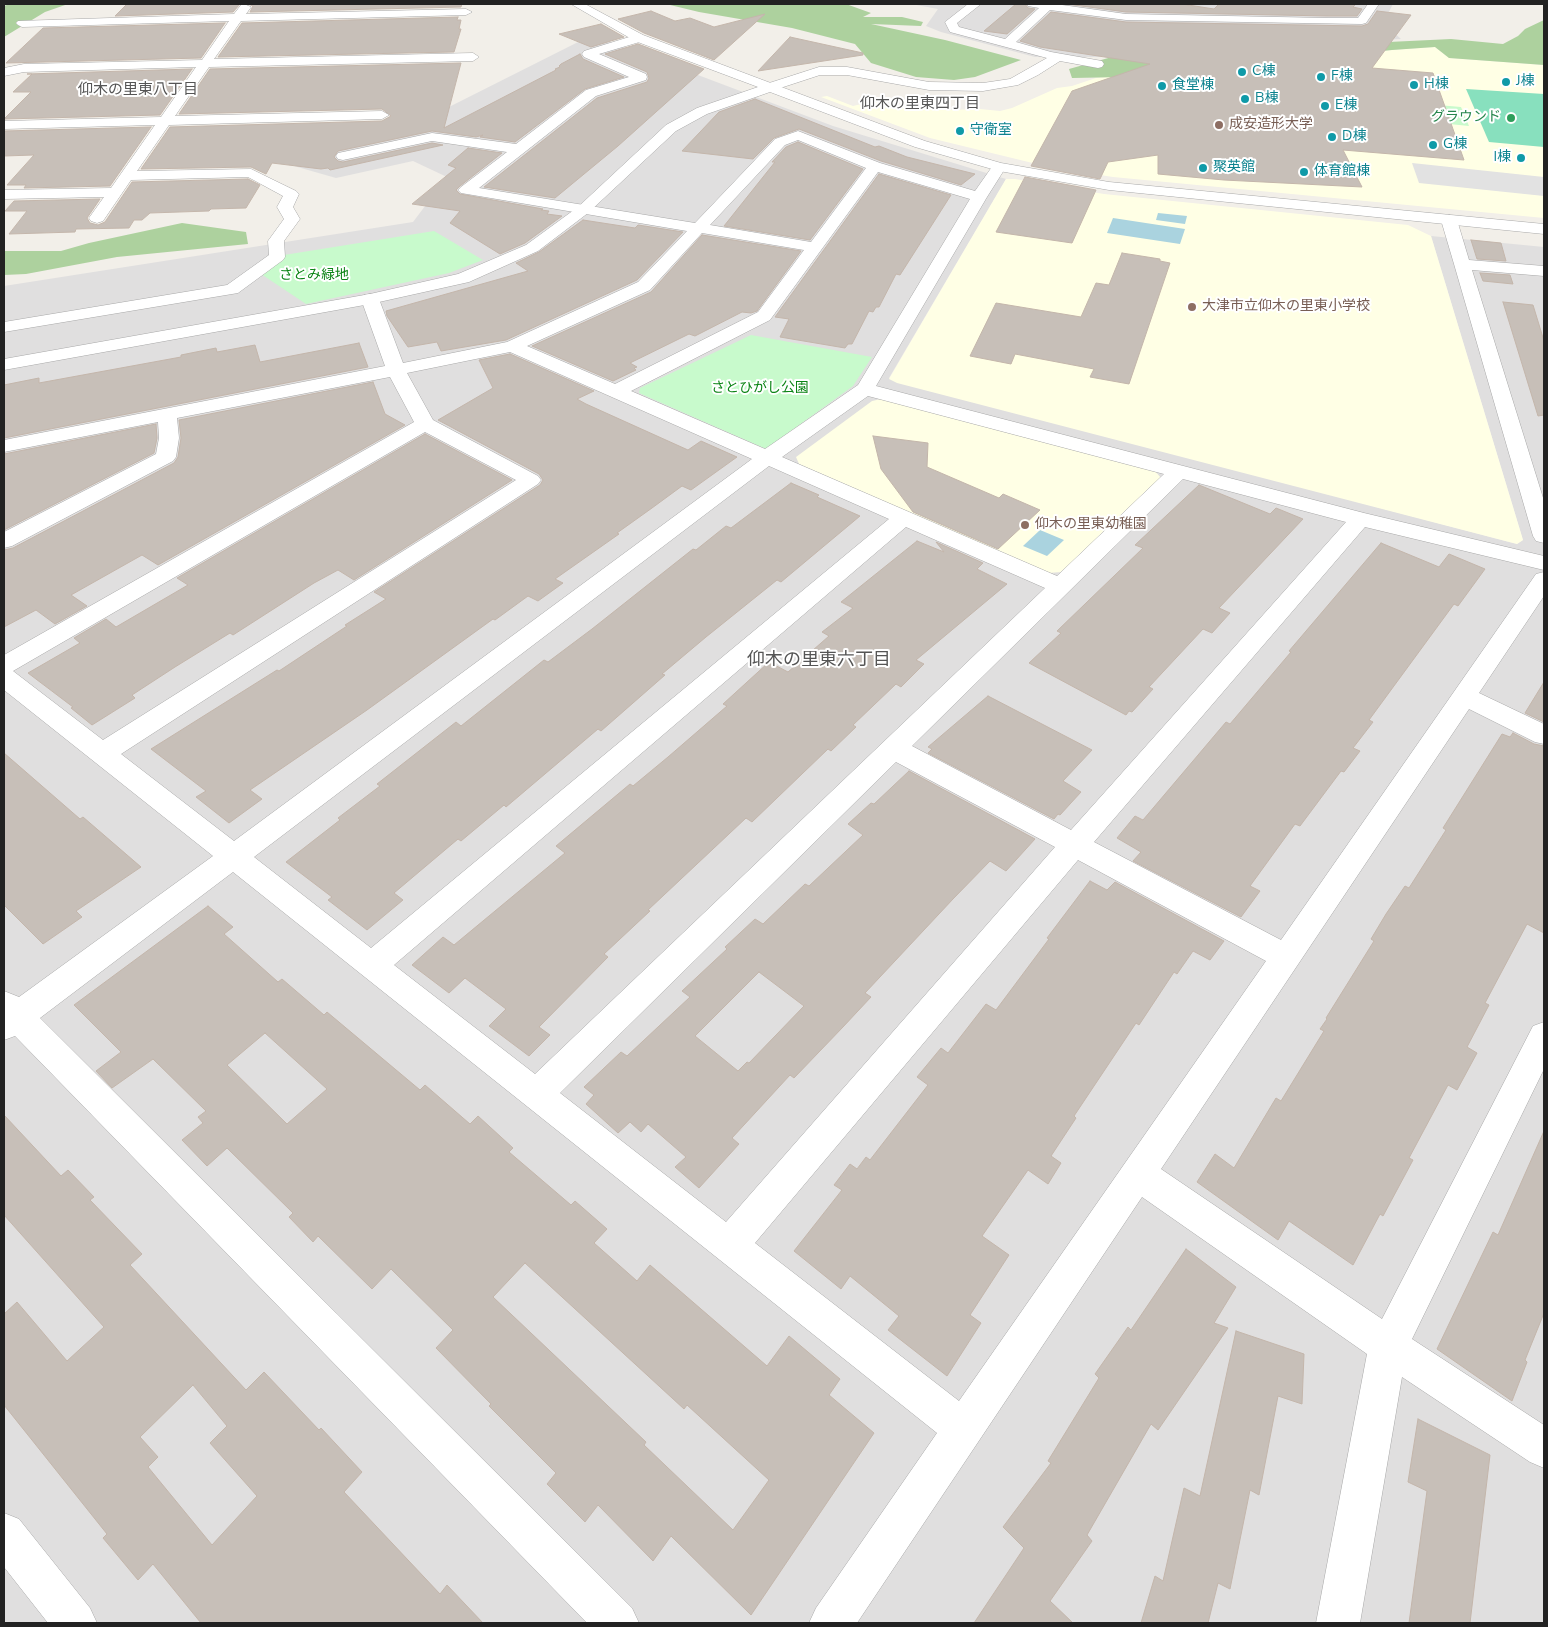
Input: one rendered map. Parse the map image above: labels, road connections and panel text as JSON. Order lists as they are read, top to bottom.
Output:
{
  "districts": ["仰木の里東八丁目", "仰木の里東四丁目", "仰木の里東六丁目"],
  "parks": ["さとみ緑地", "さとひがし公園"],
  "places": [
    "C棟",
    "F棟",
    "J棟",
    "H棟",
    "食堂棟",
    "B棟",
    "E棟",
    "グラウンド",
    "成安造形大学",
    "守衛室",
    "D棟",
    "G棟",
    "I棟",
    "聚英館",
    "体育館棟",
    "大津市立仰木の里東小学校",
    "仰木の里東幼稚園"
  ]
}
